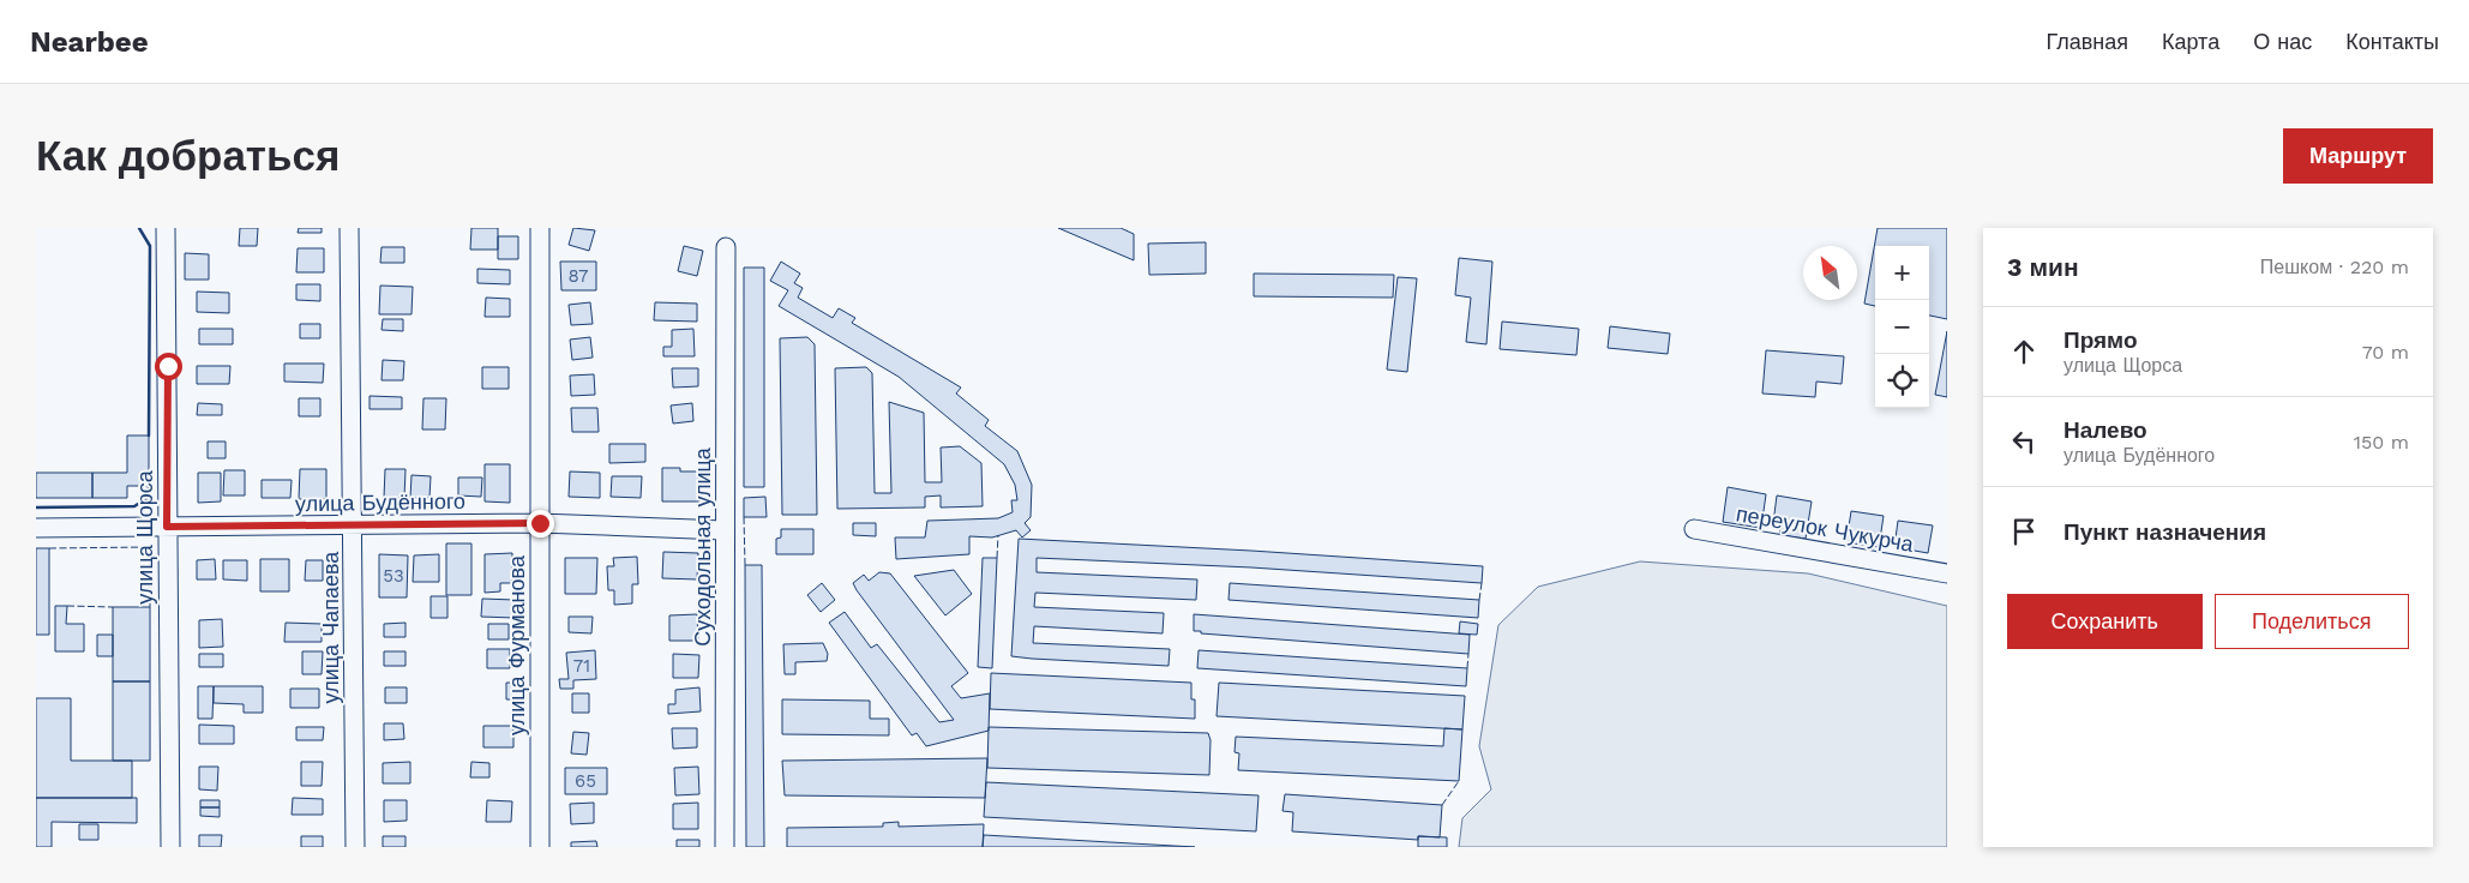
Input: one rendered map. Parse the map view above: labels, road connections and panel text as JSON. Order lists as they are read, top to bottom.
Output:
{
  "streets": {
    "street": [
      "улица Будённого",
      "переулок Чукурча",
      "улица Щорса",
      "Суходольная улица",
      "улица Чапаева",
      "улица Фурманова"
    ]
  },
  "crossings": [
    ["улица Будённого", "улица Щорса"],
    ["улица Будённого", "Суходольная улица"],
    ["улица Будённого", "улица Чапаева"],
    ["улица Будённого", "улица Фурманова"]
  ],
  "house_numbers": [
    "87",
    "53",
    "71",
    "65"
  ],
  "north": "top left",
  "page": {
    "header": "Nearbee",
    "nav": [
      "Главная",
      "Карта",
      "О нас",
      "Контакты"
    ],
    "buttons": [
      "Маршрут",
      ["Сохранить", "Поделиться"]
    ],
    "title": "Как добраться",
    "heading": ["3 мин", "Пешком · 220 m"],
    "map_buttons": ["+", "−"],
    "list": [
      ["Прямо", "улица Щорса", "70 m"],
      ["Налево", "улица Будённого", "150 m"],
      "Пункт назначения"
    ]
  }
}
